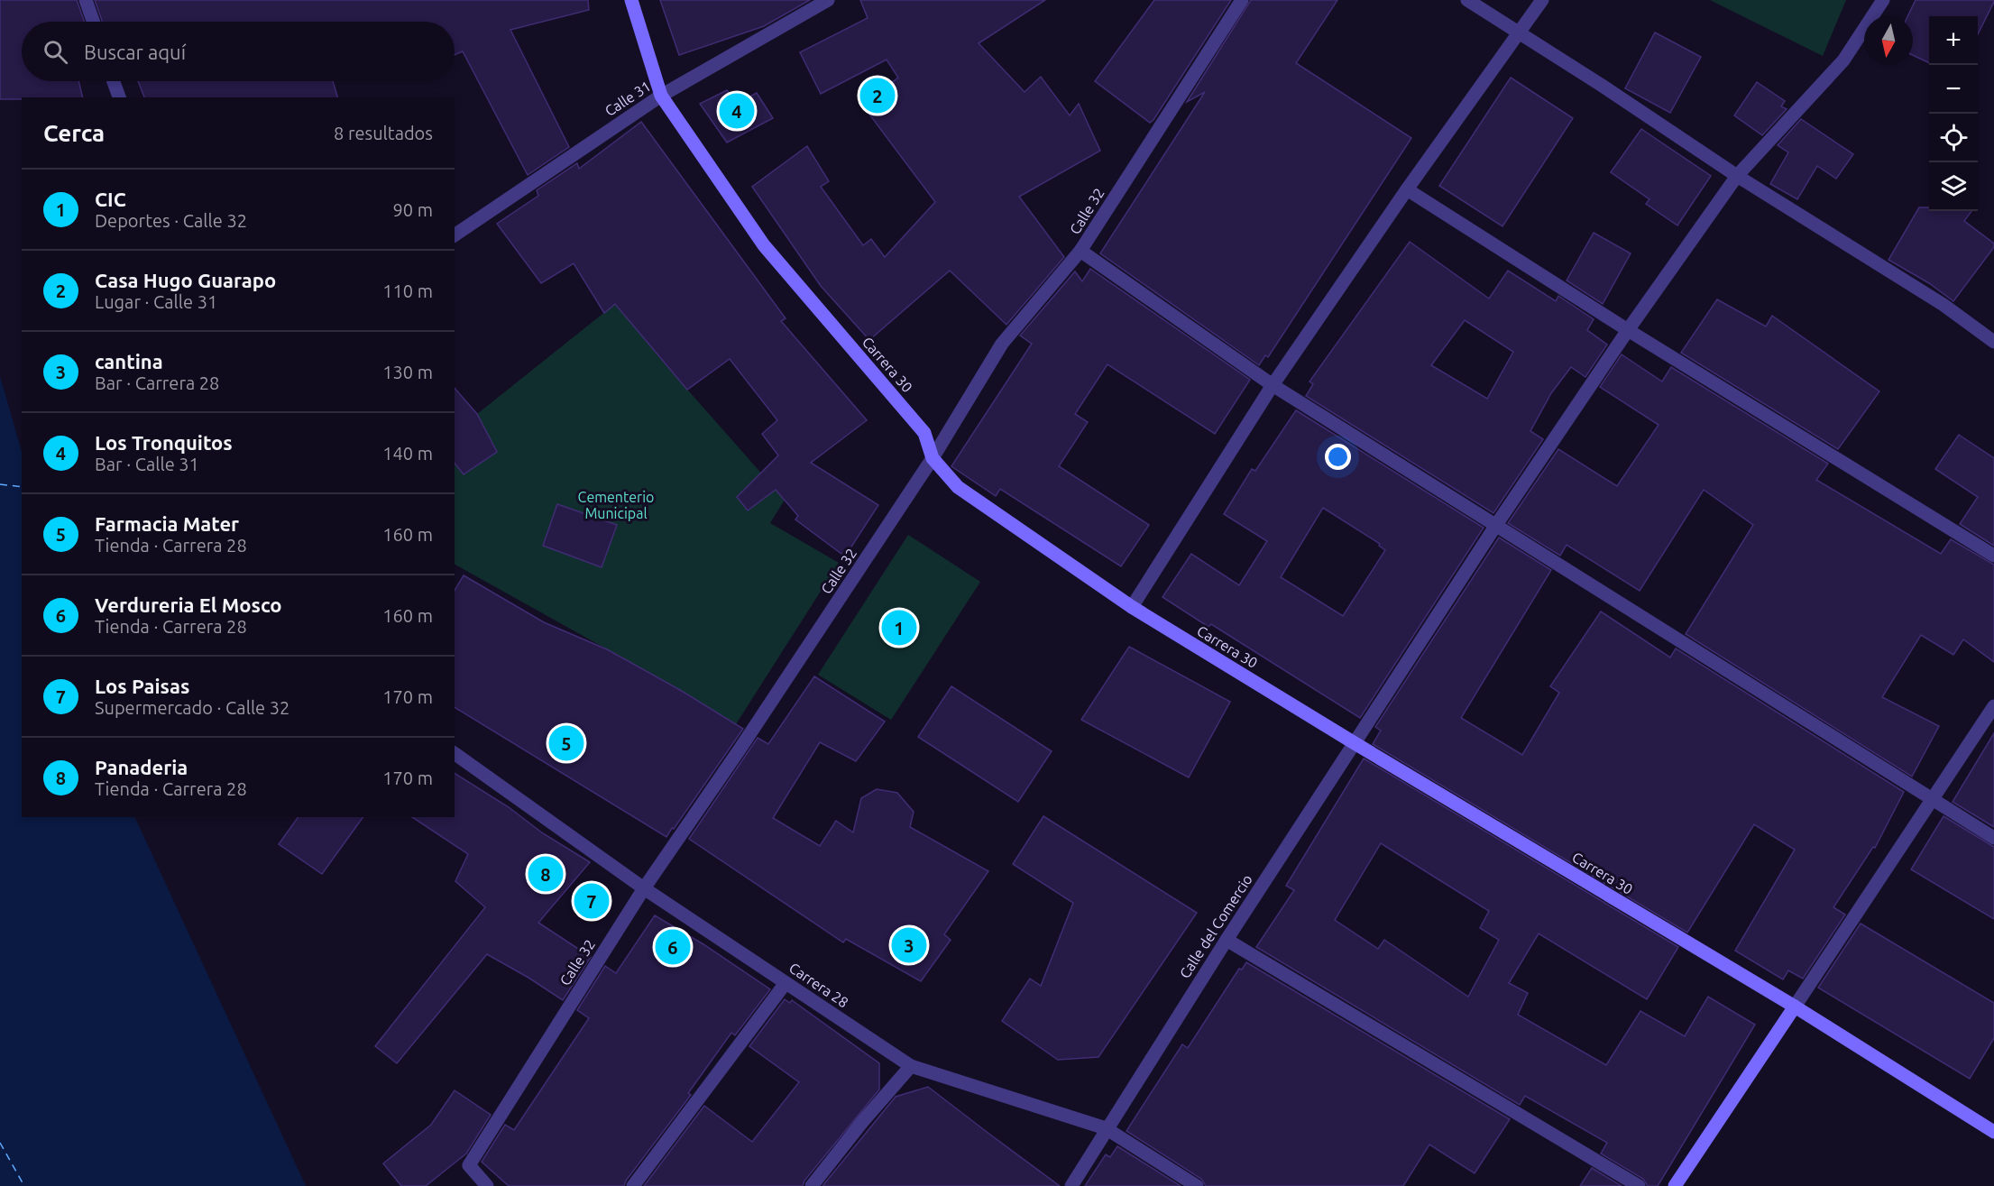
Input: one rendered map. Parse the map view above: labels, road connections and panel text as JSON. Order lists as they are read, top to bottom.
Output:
{
  "streets": {
    "main road": ["Carrera 30"],
    "street": [
      "Calle 31",
      "Calle 32",
      "Calle del Comercio",
      "Carrera 28"
    ]
  },
  "crossings": [
    ["Calle 31", "Carrera 30"],
    ["Calle 32", "Carrera 30"],
    ["Calle 32", "Carrera 28"],
    ["Carrera 30", "Calle del Comercio"],
    ["Calle del Comercio", "Carrera 28"]
  ],
  "parks": ["Cementerio Municipal"],
  "north": "bottom",
  "page": {
    "map_buttons": ["+", "−"],
    "search": "Buscar aquí",
    "pins": [
      "2",
      "4",
      "1",
      "5",
      "8",
      "7",
      "3",
      "6"
    ],
    "heading": ["Cerca", "8 resultados"],
    "list": [
      {
        "mark": "1",
        "name": "CIC",
        "note": "Deportes · Calle 32",
        "value": "90 m"
      },
      {
        "mark": "2",
        "name": "Casa Hugo Guarapo",
        "note": "Lugar · Calle 31",
        "value": "110 m"
      },
      {
        "mark": "3",
        "name": "cantina",
        "note": "Bar · Carrera 28",
        "value": "130 m"
      },
      {
        "mark": "4",
        "name": "Los Tronquitos",
        "note": "Bar · Calle 31",
        "value": "140 m"
      },
      {
        "mark": "5",
        "name": "Farmacia Mater",
        "note": "Tienda · Carrera 28",
        "value": "160 m"
      },
      {
        "mark": "6",
        "name": "Verdureria El Mosco",
        "note": "Tienda · Carrera 28",
        "value": "160 m"
      },
      {
        "mark": "7",
        "name": "Los Paisas",
        "note": "Supermercado · Calle 32",
        "value": "170 m"
      },
      {
        "mark": "8",
        "name": "Panaderia",
        "note": "Tienda · Carrera 28",
        "value": "170 m"
      }
    ]
  }
}
